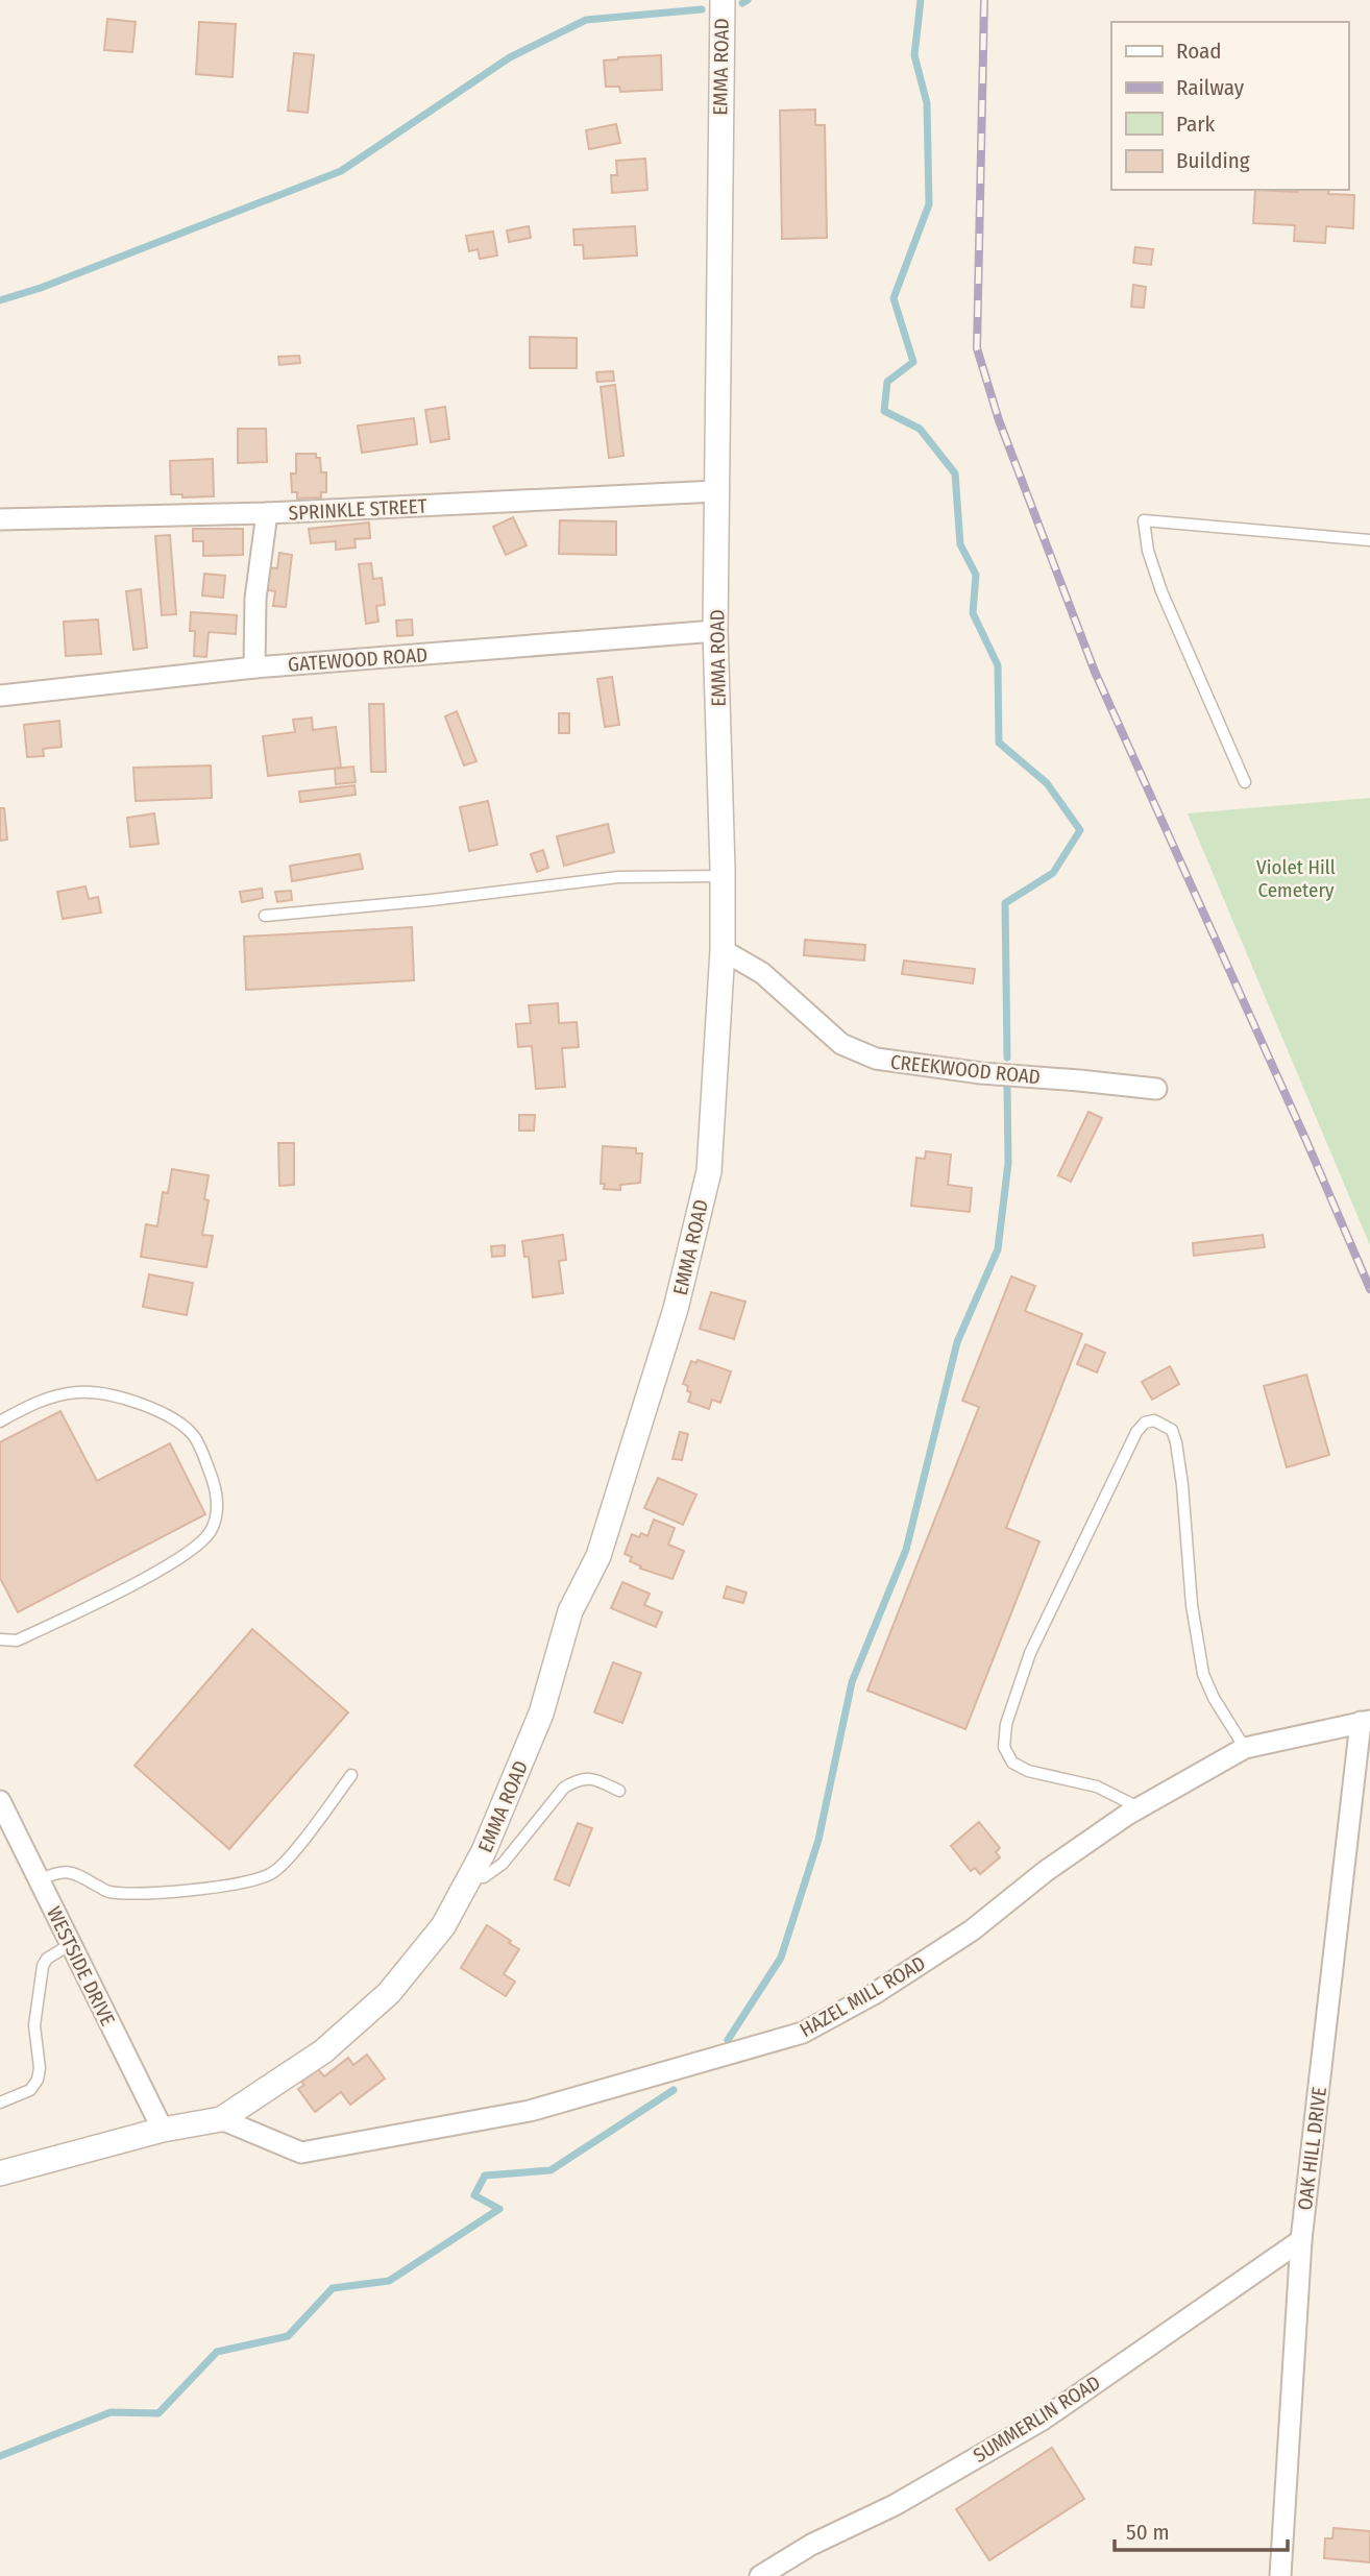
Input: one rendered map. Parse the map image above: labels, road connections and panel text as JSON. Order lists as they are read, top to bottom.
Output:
{
  "streets": {
    "street": [
      "EMMA ROAD",
      "SPRINKLE STREET",
      "GATEWOOD ROAD",
      "CREEKWOOD ROAD",
      "WESTSIDE DRIVE",
      "HAZEL MILL ROAD",
      "OAK HILL DRIVE",
      "SUMMERLIN ROAD"
    ]
  },
  "crossings": [
    ["EMMA ROAD", "SPRINKLE STREET"],
    ["EMMA ROAD", "GATEWOOD ROAD"],
    ["EMMA ROAD", "CREEKWOOD ROAD"],
    ["EMMA ROAD", "WESTSIDE DRIVE"],
    ["EMMA ROAD", "HAZEL MILL ROAD"],
    ["HAZEL MILL ROAD", "OAK HILL DRIVE"],
    ["OAK HILL DRIVE", "SUMMERLIN ROAD"]
  ],
  "parks": ["Violet Hill Cemetery"],
  "legend": [
    "Road",
    "Railway",
    "Park",
    "Building"
  ],
  "scale_bar": "50 m"
}
